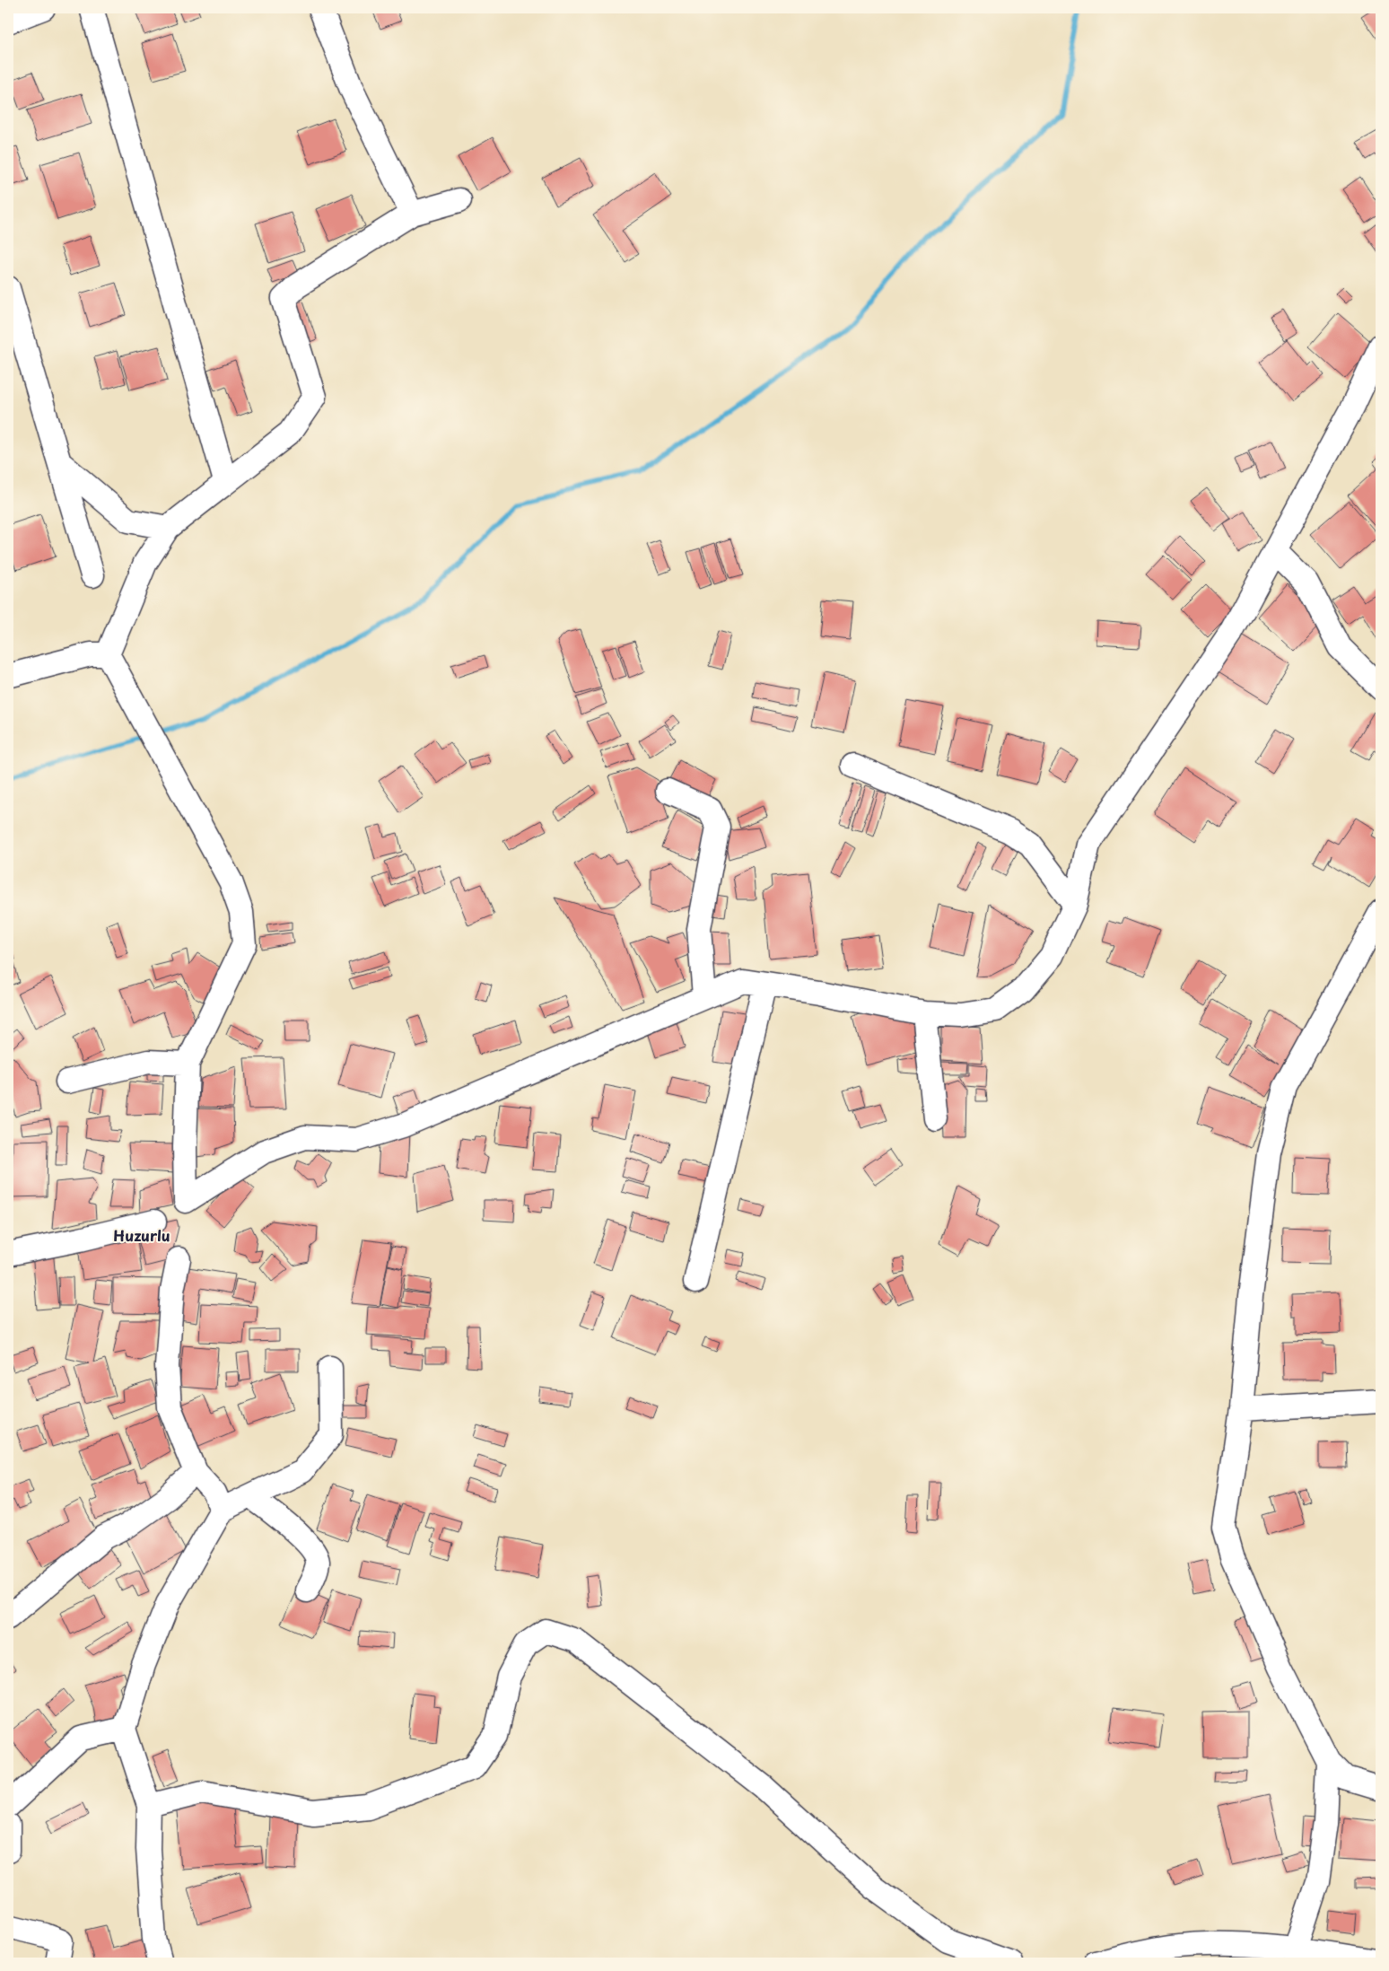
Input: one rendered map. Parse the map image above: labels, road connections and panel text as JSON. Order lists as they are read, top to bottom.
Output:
{
  "districts": ["Huzurlu"]
}
